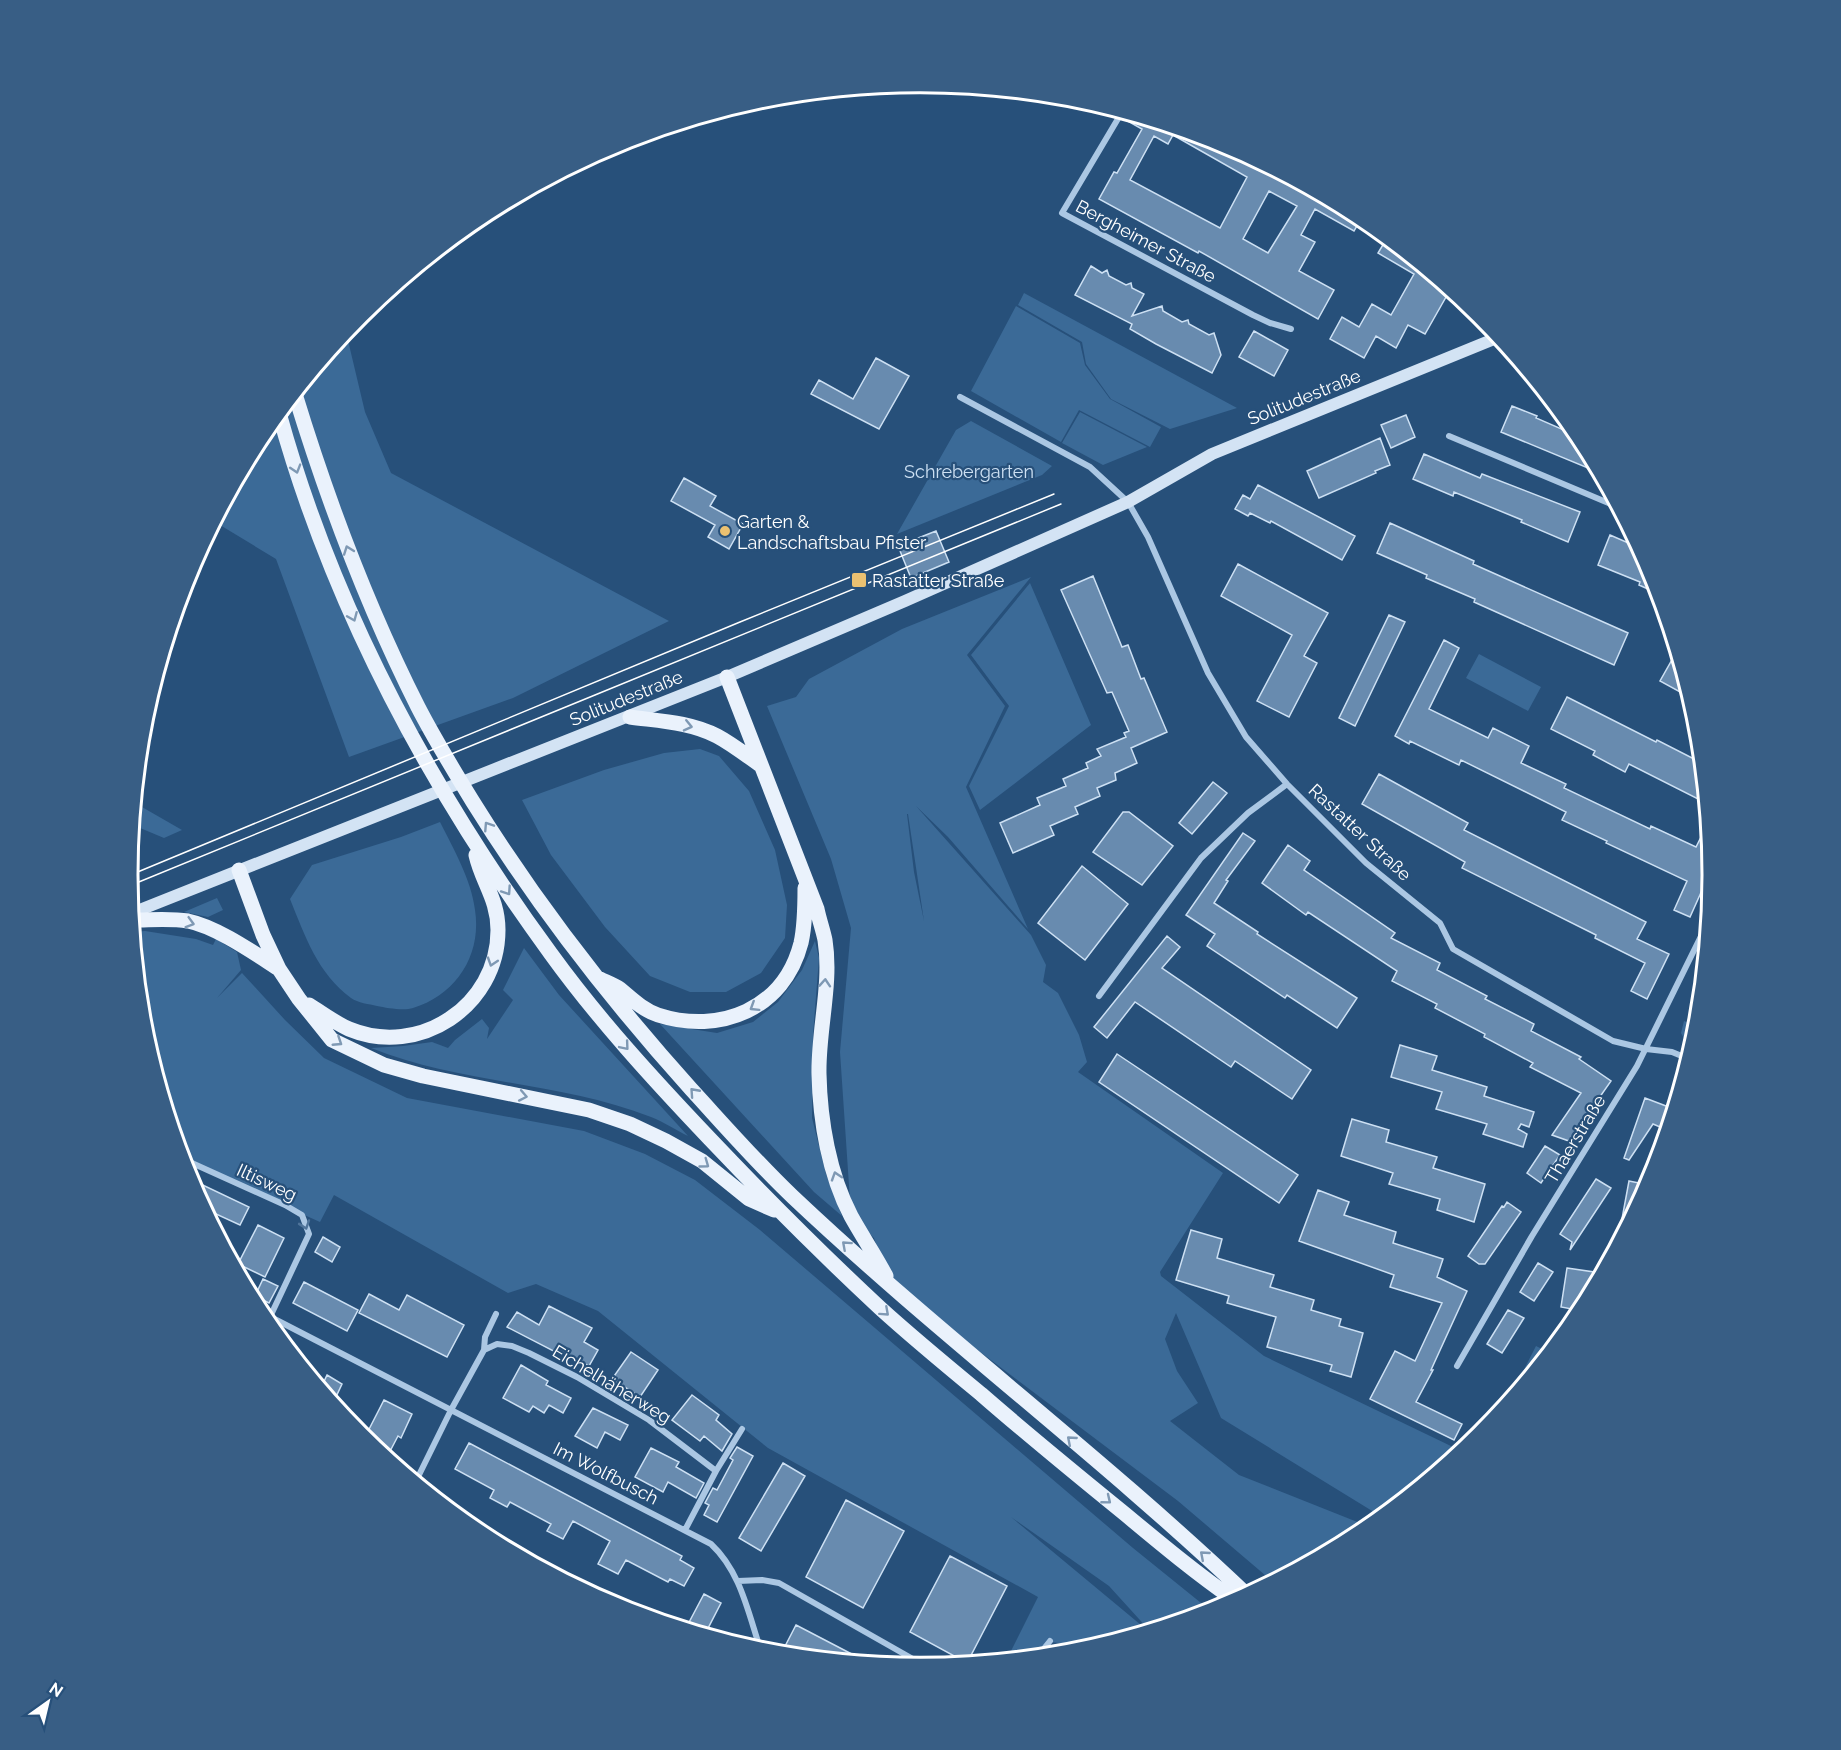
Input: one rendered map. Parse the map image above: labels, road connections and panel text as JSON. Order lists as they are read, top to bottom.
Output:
{
  "streets": {
    "main road": ["Solitudestraße"],
    "street": [
      "Bergheimer Straße",
      "Rastatter Straße",
      "Thaerstraße",
      "Iltisweg",
      "Eichelhäherweg",
      "Im Wolfbusch"
    ]
  },
  "crossings": [
    ["Solitudestraße", "Rastatter Straße"],
    ["Rastatter Straße", "Thaerstraße"]
  ],
  "parks": ["Schrebergarten"],
  "places": {
    "other": ["Garten & Landschaftsbau Pfister"],
    "transit": ["Rastatter Straße"]
  },
  "north": "top right"
}
